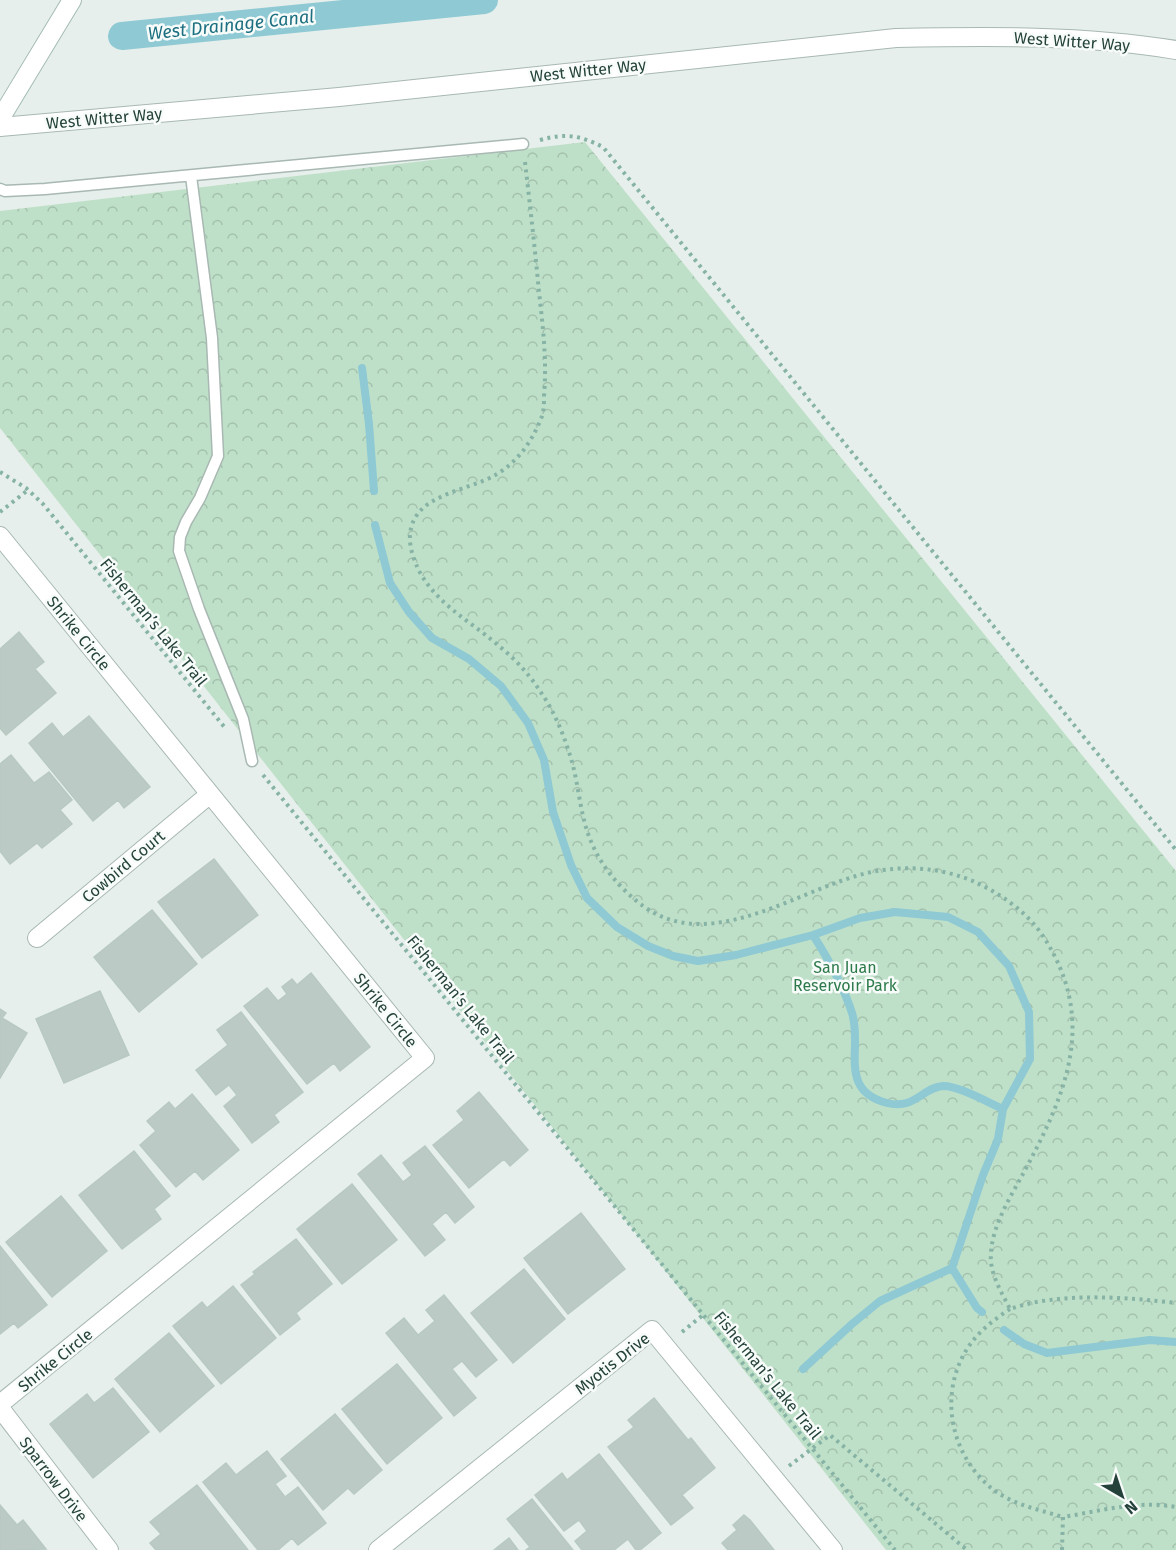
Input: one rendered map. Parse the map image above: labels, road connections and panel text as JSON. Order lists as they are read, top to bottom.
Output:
{
  "streets": {
    "street": [
      "West Witter Way",
      "Shrike Circle",
      "Cowbird Court",
      "Myotis Drive",
      "Sparrow Drive"
    ],
    "path": ["Fisherman’s Lake Trail"]
  },
  "crossings": [
    ["Shrike Circle", "Cowbird Court"],
    ["Shrike Circle", "Sparrow Drive"]
  ],
  "water": ["West Drainage Canal"],
  "parks": ["San Juan Reservoir Park"],
  "north": "bottom right"
}
